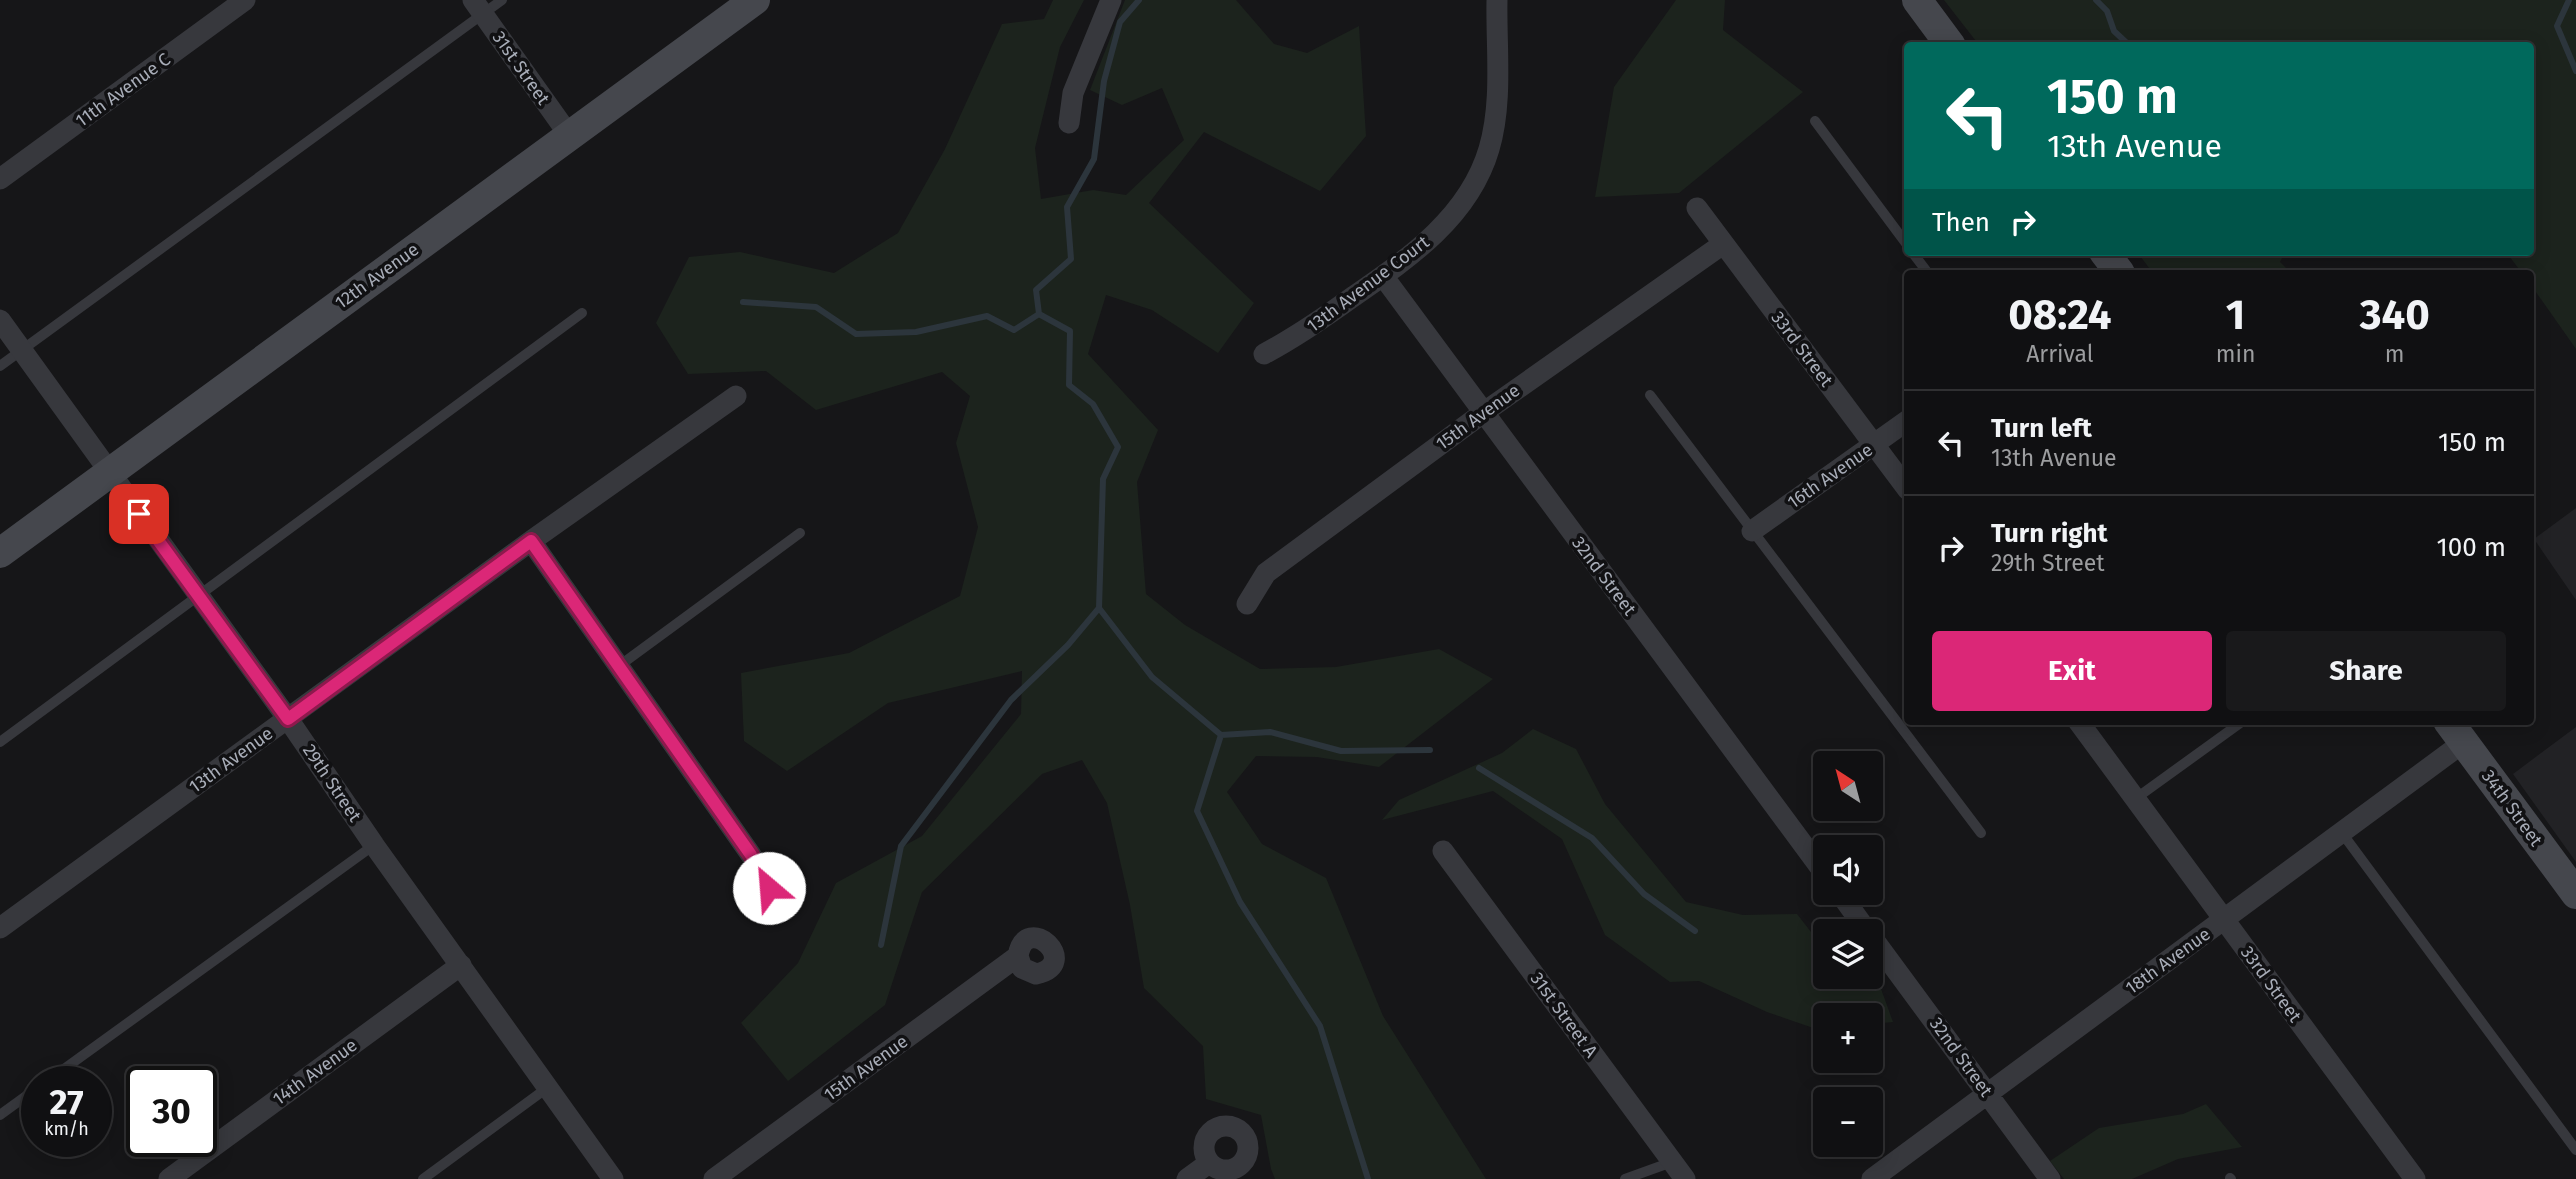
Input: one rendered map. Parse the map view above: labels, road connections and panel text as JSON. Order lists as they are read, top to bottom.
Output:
{
  "streets": {
    "street": [
      "31st Street",
      "11th Avenue C",
      "12th Avenue",
      "13th Avenue Court",
      "33rd Street",
      "15th Avenue",
      "16th Avenue",
      "32nd Street",
      "13th Avenue",
      "29th Street",
      "34th Street",
      "18th Avenue",
      "31st Street A",
      "14th Avenue"
    ]
  },
  "crossings": [
    ["31st Street", "12th Avenue"],
    ["12th Avenue", "29th Street"],
    ["13th Avenue Court", "32nd Street"],
    ["33rd Street", "15th Avenue"],
    ["33rd Street", "16th Avenue"],
    ["33rd Street", "18th Avenue"],
    ["15th Avenue", "32nd Street"],
    ["32nd Street", "18th Avenue"],
    ["13th Avenue", "29th Street"],
    ["29th Street", "14th Avenue"],
    ["34th Street", "18th Avenue"]
  ],
  "north": "top left",
  "page": {
    "turn": ["150 m", "13th Avenue"],
    "then": "Then",
    "eta": [
      "08:24",
      "Arrival",
      "1",
      "min",
      "340",
      "m"
    ],
    "list": [
      {
        "name": "Turn left",
        "note": "13th Avenue",
        "value": "150 m"
      },
      {
        "name": "Turn right",
        "note": "29th Street",
        "value": "100 m"
      }
    ],
    "buttons": ["Exit", "Share"],
    "map_buttons": ["+", "−"],
    "speed": "27 km/h",
    "limit": "30"
  }
}
